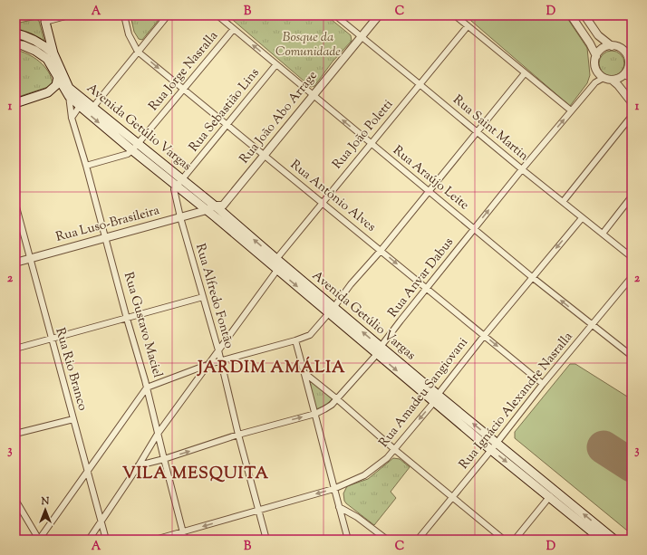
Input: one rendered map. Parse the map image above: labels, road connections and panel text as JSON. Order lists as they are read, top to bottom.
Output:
{
  "streets": {
    "main road": ["Avenida Getúlio Vargas", "Rua Gustavo Maciel"],
    "street": [
      "Rua Jorge Nasralla",
      "Rua Sebastião Lins",
      "Rua João Abo Arrage",
      "Rua Saint Martin",
      "Rua João Poletti",
      "Rua Araújo Leite",
      "Rua Antônio Alves",
      "Rua Luso-Brasileira",
      "Rua Anvar Dabus",
      "Rua Alfredo Fontão",
      "Rua Rio Branco",
      "Rua Amadeu Sangiovani",
      "Rua Ignácio Alexandre Nasralla"
    ]
  },
  "crossings": [
    ["Rua Jorge Nasralla", "Avenida Getúlio Vargas"],
    ["Rua Jorge Nasralla", "Rua Araújo Leite"],
    ["Rua Jorge Nasralla", "Rua Antônio Alves"],
    ["Rua Sebastião Lins", "Avenida Getúlio Vargas"],
    ["Rua Sebastião Lins", "Rua Araújo Leite"],
    ["Rua Sebastião Lins", "Rua Antônio Alves"],
    ["Rua Sebastião Lins", "Rua Alfredo Fontão"],
    ["Rua João Abo Arrage", "Avenida Getúlio Vargas"],
    ["Rua João Abo Arrage", "Rua Saint Martin"],
    ["Rua João Abo Arrage", "Rua Araújo Leite"],
    ["Rua João Abo Arrage", "Rua Antônio Alves"],
    ["Rua João Abo Arrage", "Rua Luso-Brasileira"],
    ["Avenida Getúlio Vargas", "Rua João Poletti"],
    ["Avenida Getúlio Vargas", "Rua Luso-Brasileira"],
    ["Avenida Getúlio Vargas", "Rua Anvar Dabus"],
    ["Avenida Getúlio Vargas", "Rua Alfredo Fontão"],
    ["Avenida Getúlio Vargas", "Rua Gustavo Maciel"],
    ["Avenida Getúlio Vargas", "Rua Amadeu Sangiovani"],
    ["Avenida Getúlio Vargas", "Rua Ignácio Alexandre Nasralla"],
    ["Rua Saint Martin", "Rua João Poletti"],
    ["Rua Saint Martin", "Rua Anvar Dabus"],
    ["Rua Saint Martin", "Rua Amadeu Sangiovani"],
    ["Rua João Poletti", "Rua Araújo Leite"],
    ["Rua João Poletti", "Rua Antônio Alves"],
    ["Rua Araújo Leite", "Rua Anvar Dabus"],
    ["Rua Araújo Leite", "Rua Amadeu Sangiovani"],
    ["Rua Araújo Leite", "Rua Ignácio Alexandre Nasralla"],
    ["Rua Antônio Alves", "Rua Anvar Dabus"],
    ["Rua Antônio Alves", "Rua Amadeu Sangiovani"],
    ["Rua Antônio Alves", "Rua Ignácio Alexandre Nasralla"],
    ["Rua Luso-Brasileira", "Rua Alfredo Fontão"],
    ["Rua Luso-Brasileira", "Rua Gustavo Maciel"],
    ["Rua Luso-Brasileira", "Rua Rio Branco"],
    ["Rua Anvar Dabus", "Rua Alfredo Fontão"],
    ["Rua Anvar Dabus", "Rua Gustavo Maciel"],
    ["Rua Alfredo Fontão", "Rua Amadeu Sangiovani"],
    ["Rua Gustavo Maciel", "Rua Amadeu Sangiovani"]
  ],
  "one_way": ["Rua Araújo Leite", "Rua Anvar Dabus", "Rua Amadeu Sangiovani"],
  "districts": ["JARDIM AMÁLIA", "VILA MESQUITA"],
  "parks": ["Bosque da Comunidade"],
  "north": "top",
  "grid": {
    "columns": [
      "A",
      "B",
      "C",
      "D"
    ],
    "rows": ["1", "2", "3"]
  }
}
